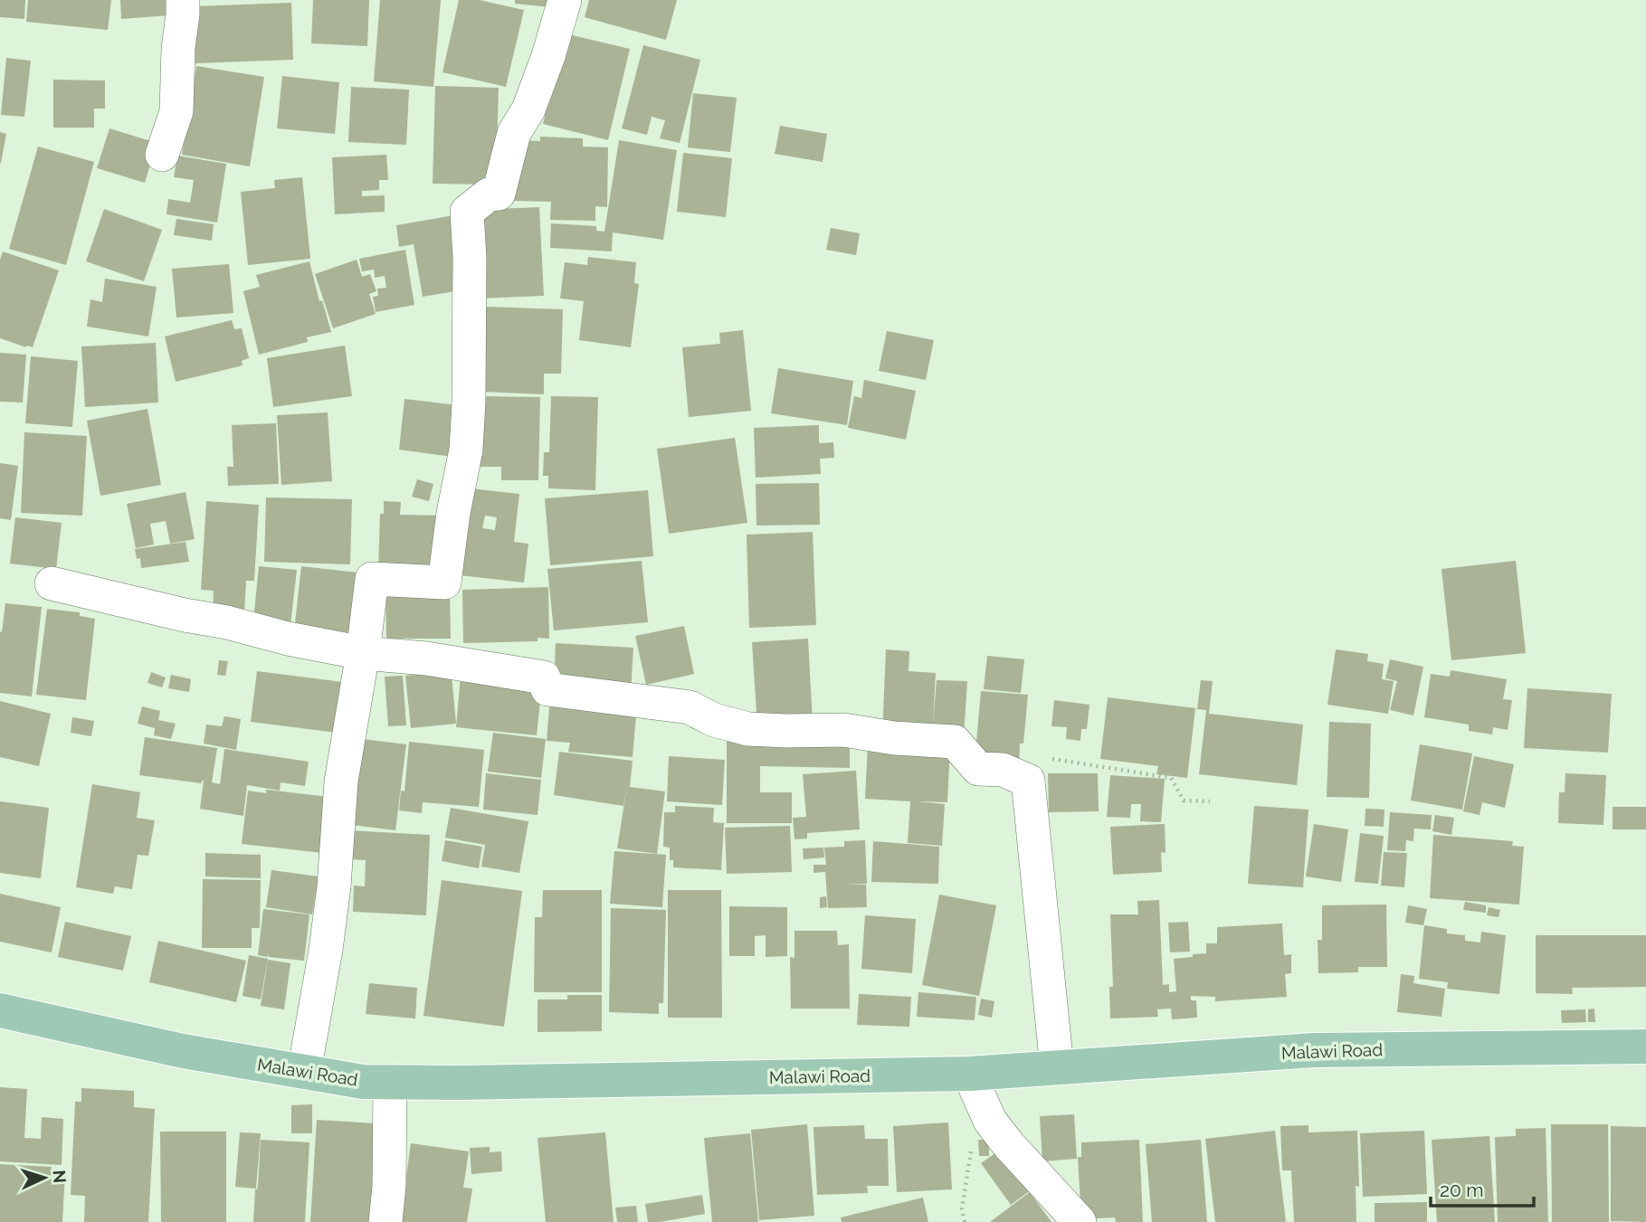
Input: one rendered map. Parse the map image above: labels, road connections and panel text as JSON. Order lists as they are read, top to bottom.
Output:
{
  "streets": {
    "main road": ["Malawi Road"]
  },
  "scale_bar": "20 m",
  "north": "right"
}
